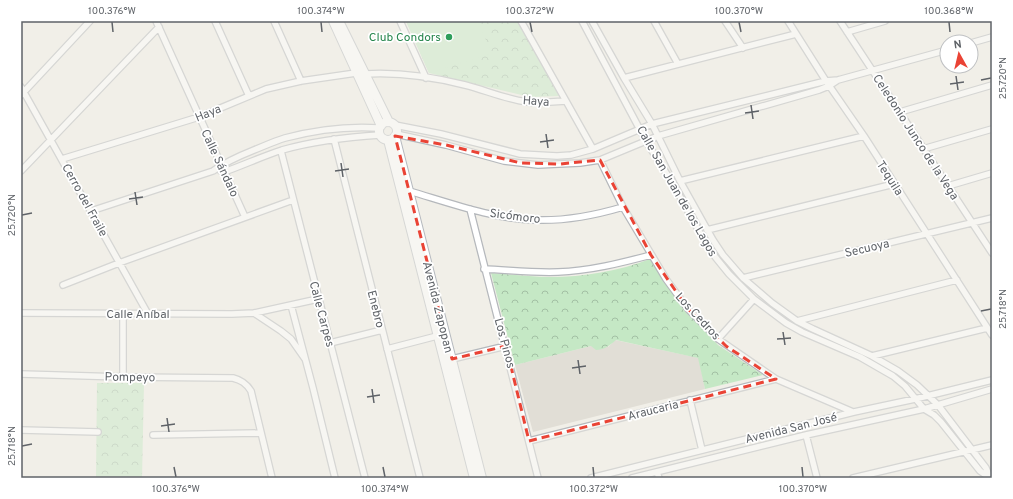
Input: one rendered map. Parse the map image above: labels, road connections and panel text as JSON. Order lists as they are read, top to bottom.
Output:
{
  "streets": {
    "street": [
      "Haya",
      "Celedonio Junco de la Vega",
      "Calle Sándalo",
      "Tequila",
      "Calle San Juan de los Lagos",
      "Cerro del Fraile",
      "Sicómoro",
      "Secuoya",
      "Avenida Zapopan",
      "Enebro",
      "Calle Aníbal",
      "Calle Carpes",
      "Los Cedros",
      "Los Pinos",
      "Pompeyo",
      "Araucaria",
      "Avenida San José"
    ]
  },
  "crossings": [
    ["Haya", "Calle Sándalo"],
    ["Haya", "Cerro del Fraile"],
    ["Celedonio Junco de la Vega", "Secuoya"],
    ["Tequila", "Secuoya"],
    ["Calle San Juan de los Lagos", "Secuoya"],
    ["Calle San Juan de los Lagos", "Avenida San José"],
    ["Cerro del Fraile", "Calle Aníbal"],
    ["Sicómoro", "Avenida Zapopan"],
    ["Sicómoro", "Los Cedros"],
    ["Sicómoro", "Los Pinos"],
    ["Calle Aníbal", "Calle Carpes"],
    ["Los Cedros", "Araucaria"],
    ["Los Cedros", "Avenida San José"],
    ["Los Pinos", "Araucaria"]
  ],
  "places": ["Club Condors"],
  "north": "top",
  "coordinates": [
    "100.376°W",
    "100.374°W",
    "100.372°W",
    "100.370°W",
    "100.368°W",
    "25.720°N",
    "25.718°N"
  ]
}
